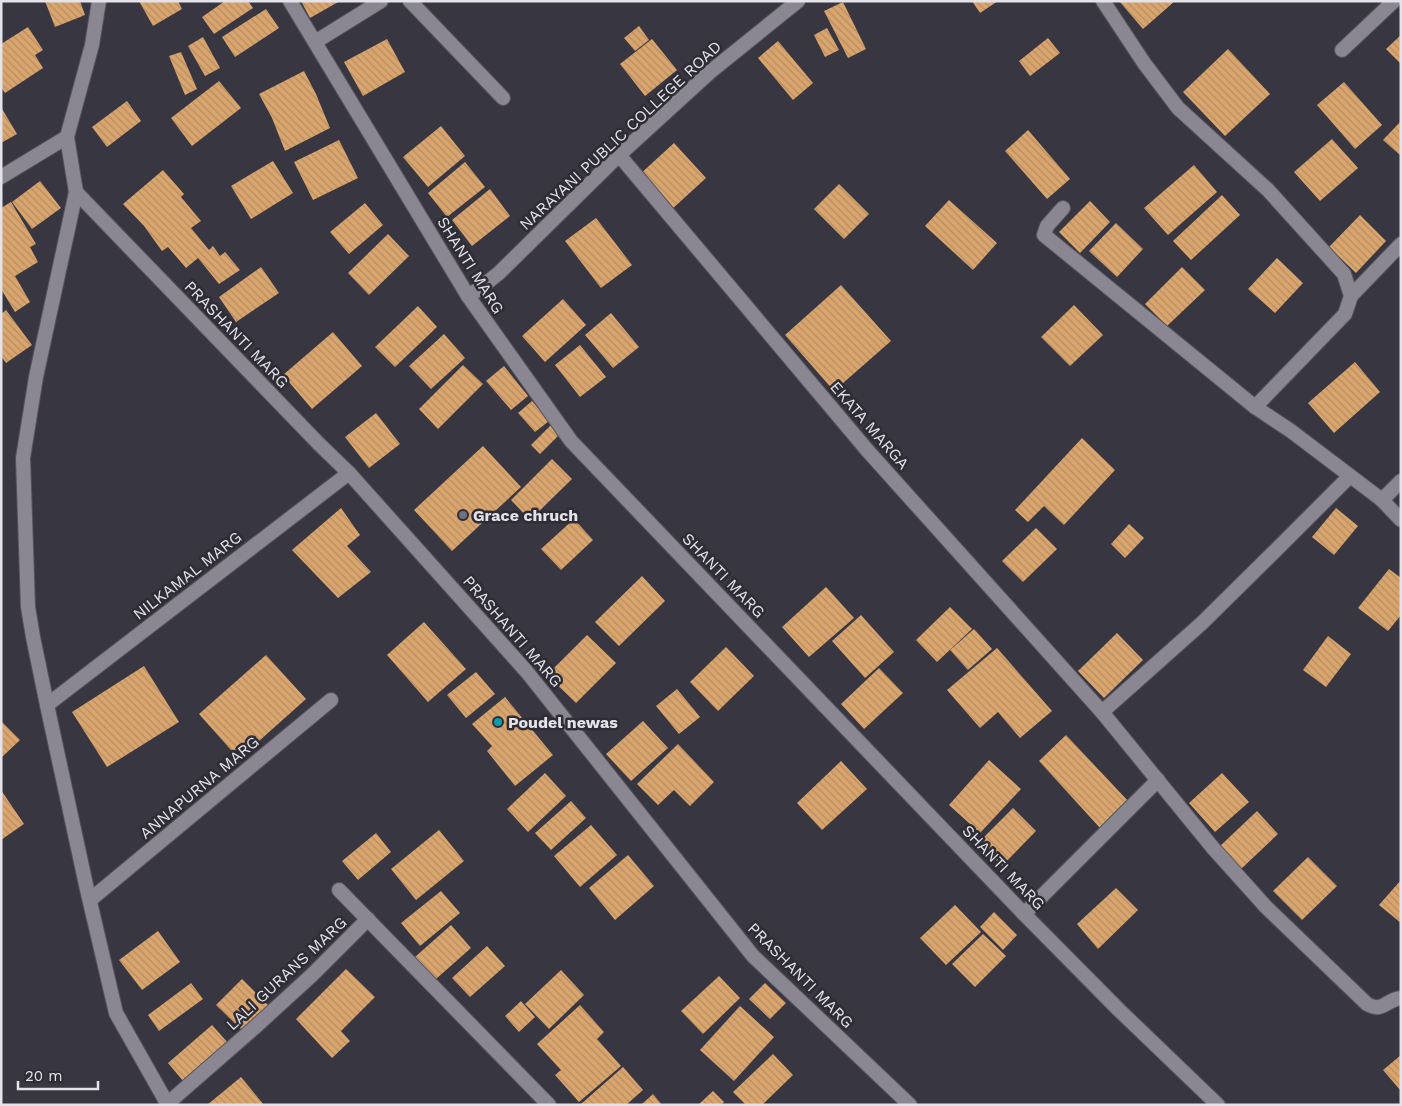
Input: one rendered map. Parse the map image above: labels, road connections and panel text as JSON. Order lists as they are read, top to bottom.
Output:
{
  "streets": {
    "street": [
      "NARAYANI PUBLIC COLLEGE ROAD",
      "SHANTI MARG",
      "PRASHANTI MARG",
      "EKATA MARGA",
      "NILKAMAL MARG",
      "ANNAPURNA MARG",
      "LALI GURANS MARG"
    ]
  },
  "crossings": [
    ["NARAYANI PUBLIC COLLEGE ROAD", "SHANTI MARG"],
    ["NARAYANI PUBLIC COLLEGE ROAD", "EKATA MARGA"],
    ["PRASHANTI MARG", "NILKAMAL MARG"]
  ],
  "places": ["Grace chruch", "Poudel newas"],
  "scale_bar": "20 m"
}
